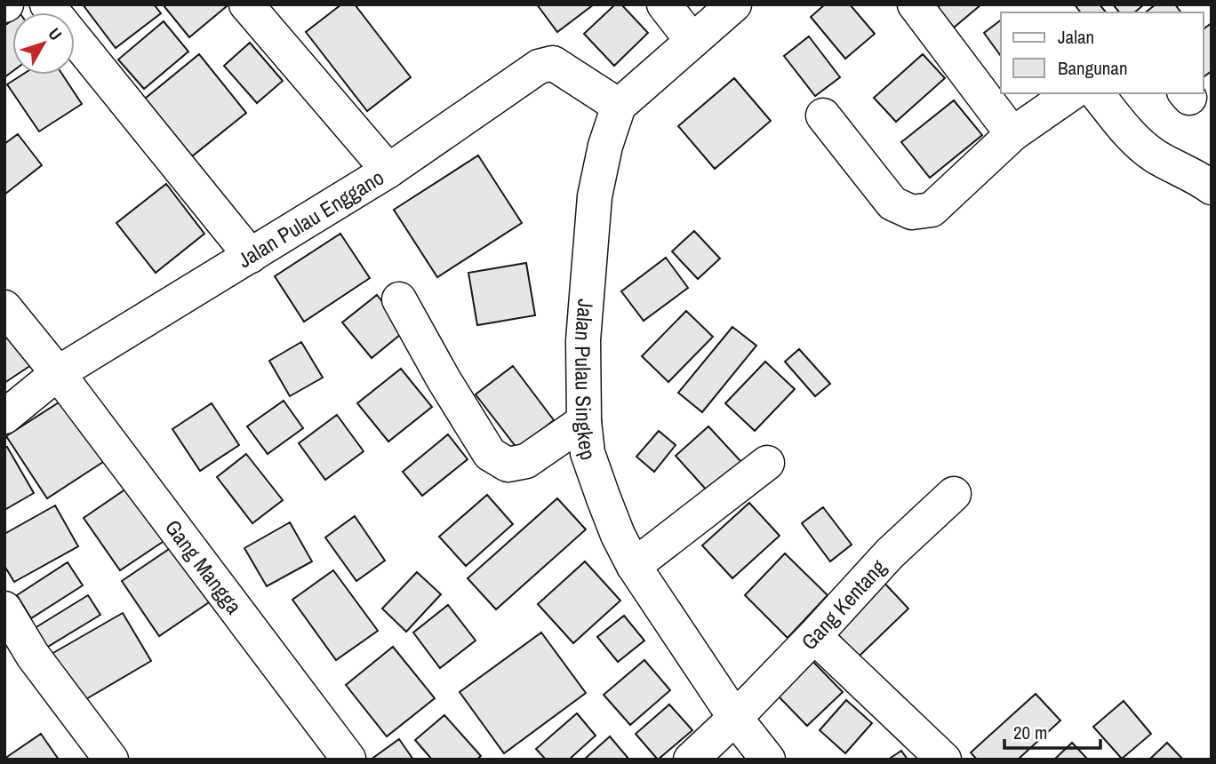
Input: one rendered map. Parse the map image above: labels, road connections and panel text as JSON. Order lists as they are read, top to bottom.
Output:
{
  "streets": {
    "street": [
      "Jalan Pulau Enggano",
      "Jalan Pulau Singkep",
      "Gang Mangga",
      "Gang Kentang"
    ]
  },
  "crossings": [
    ["Jalan Pulau Enggano", "Jalan Pulau Singkep"],
    ["Jalan Pulau Enggano", "Gang Mangga"],
    ["Jalan Pulau Singkep", "Gang Kentang"]
  ],
  "legend": ["Jalan", "Bangunan"],
  "scale_bar": "20 m",
  "north": "top right"
}
